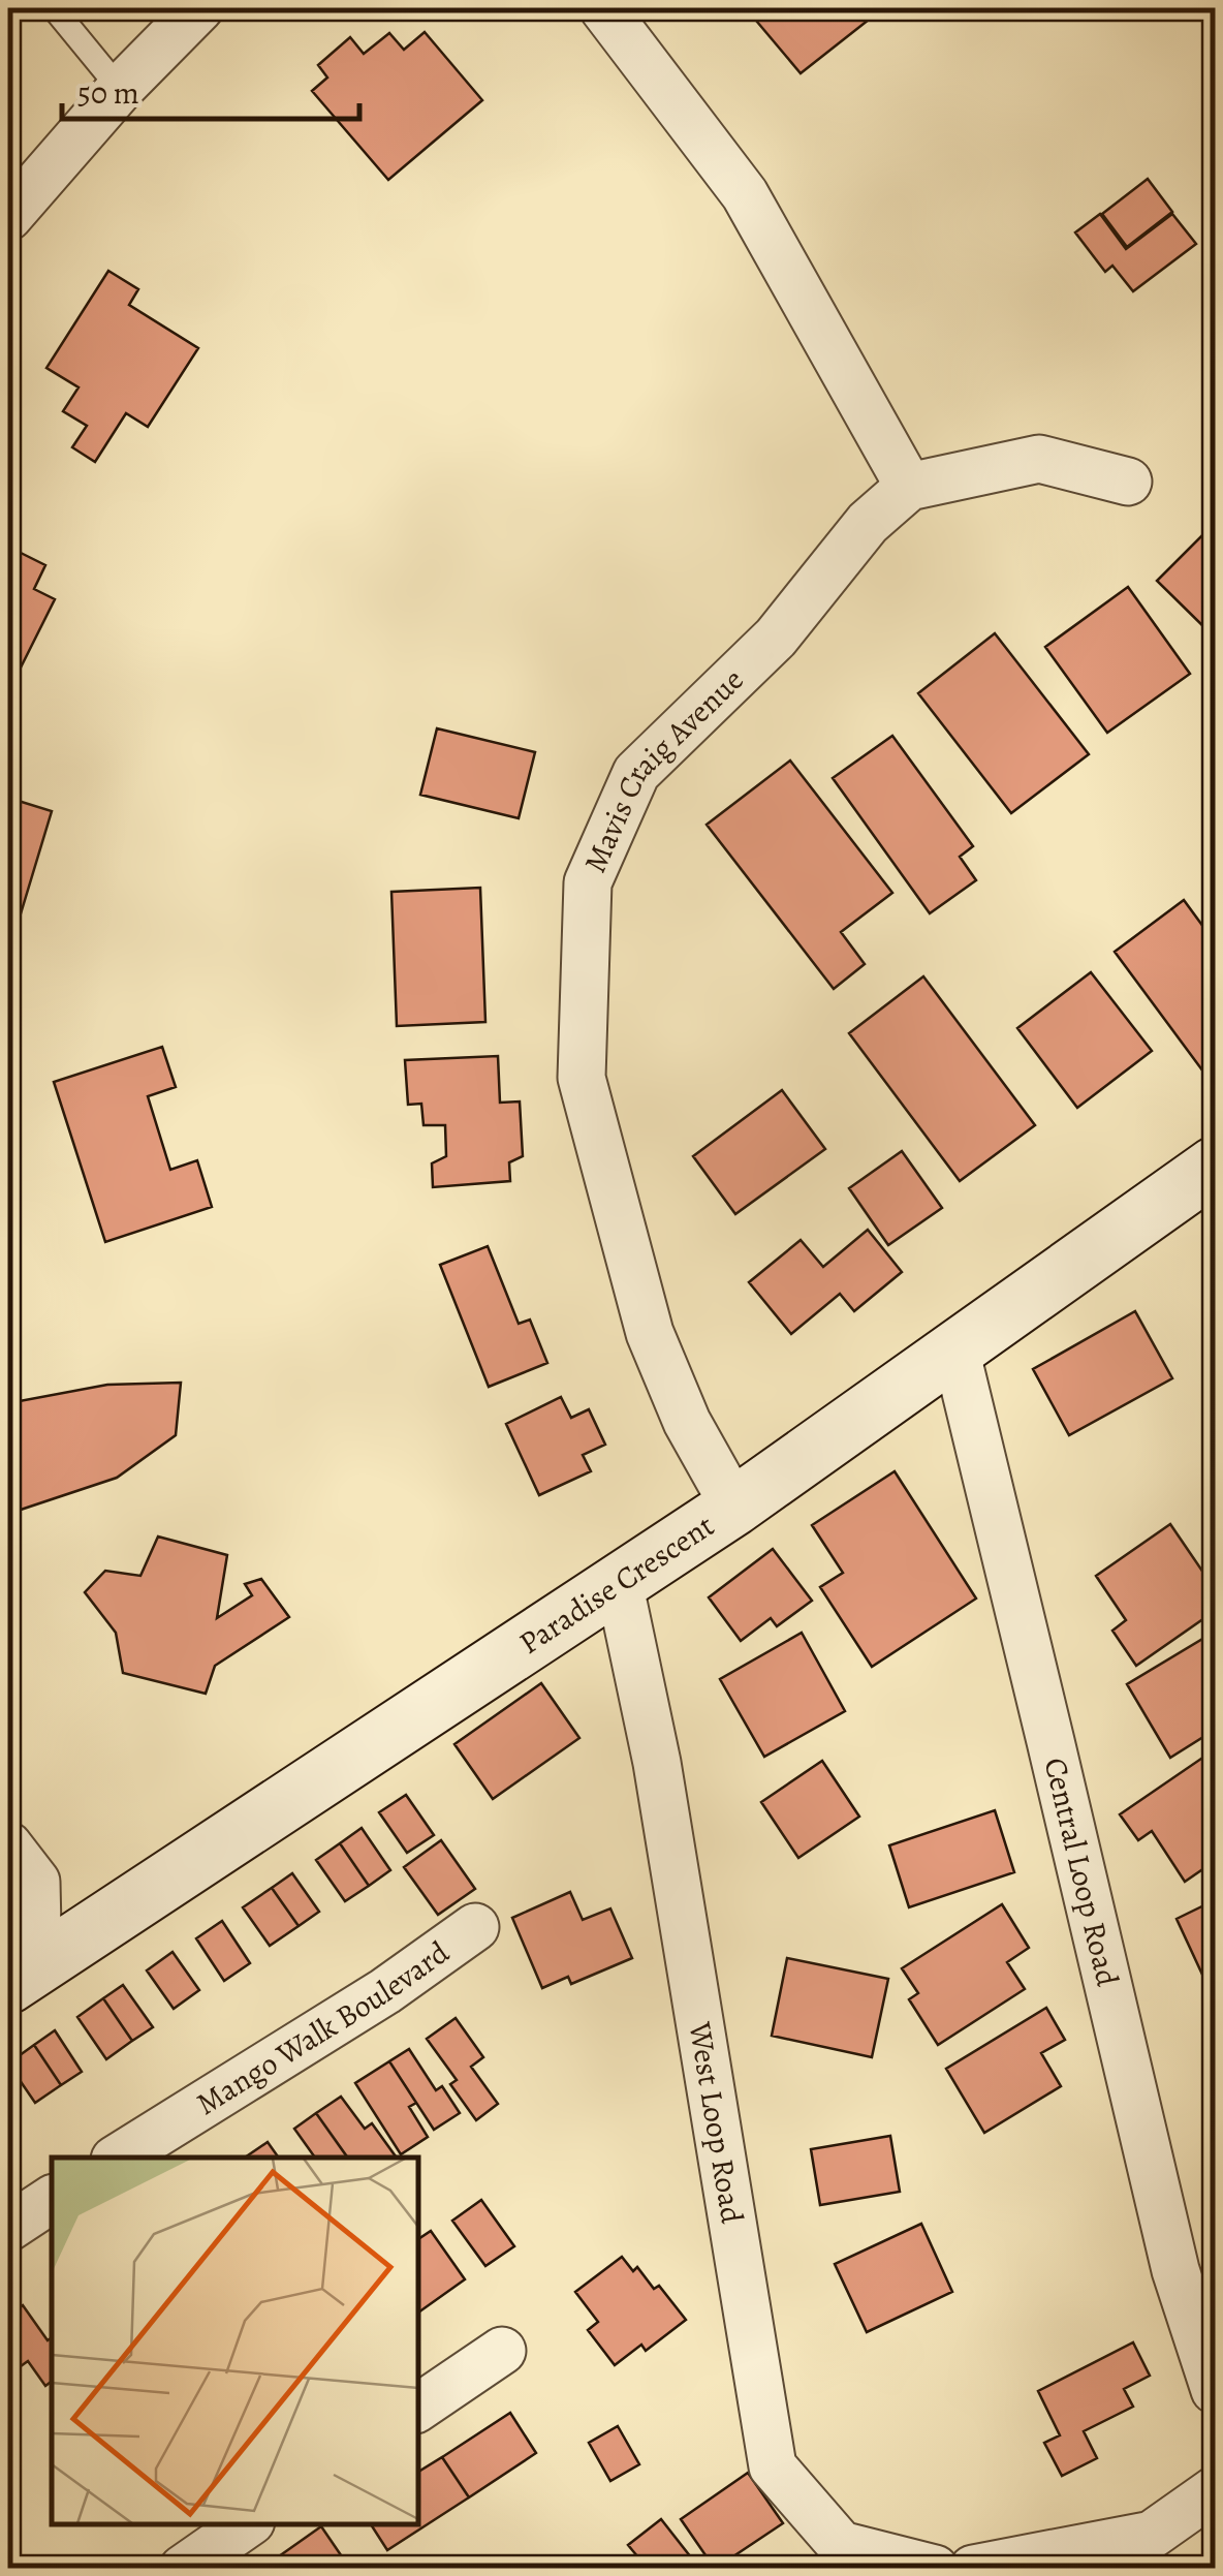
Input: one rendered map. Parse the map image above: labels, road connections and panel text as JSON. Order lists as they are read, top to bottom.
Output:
{
  "streets": {
    "street": [
      "Mavis Craig Avenue",
      "Paradise Crescent",
      "Central Loop Road",
      "Mango Walk Boulevard",
      "West Loop Road"
    ]
  },
  "crossings": [
    ["Mavis Craig Avenue", "Paradise Crescent"],
    ["Paradise Crescent", "Central Loop Road"],
    ["Paradise Crescent", "West Loop Road"]
  ],
  "scale_bar": "50 m"
}
